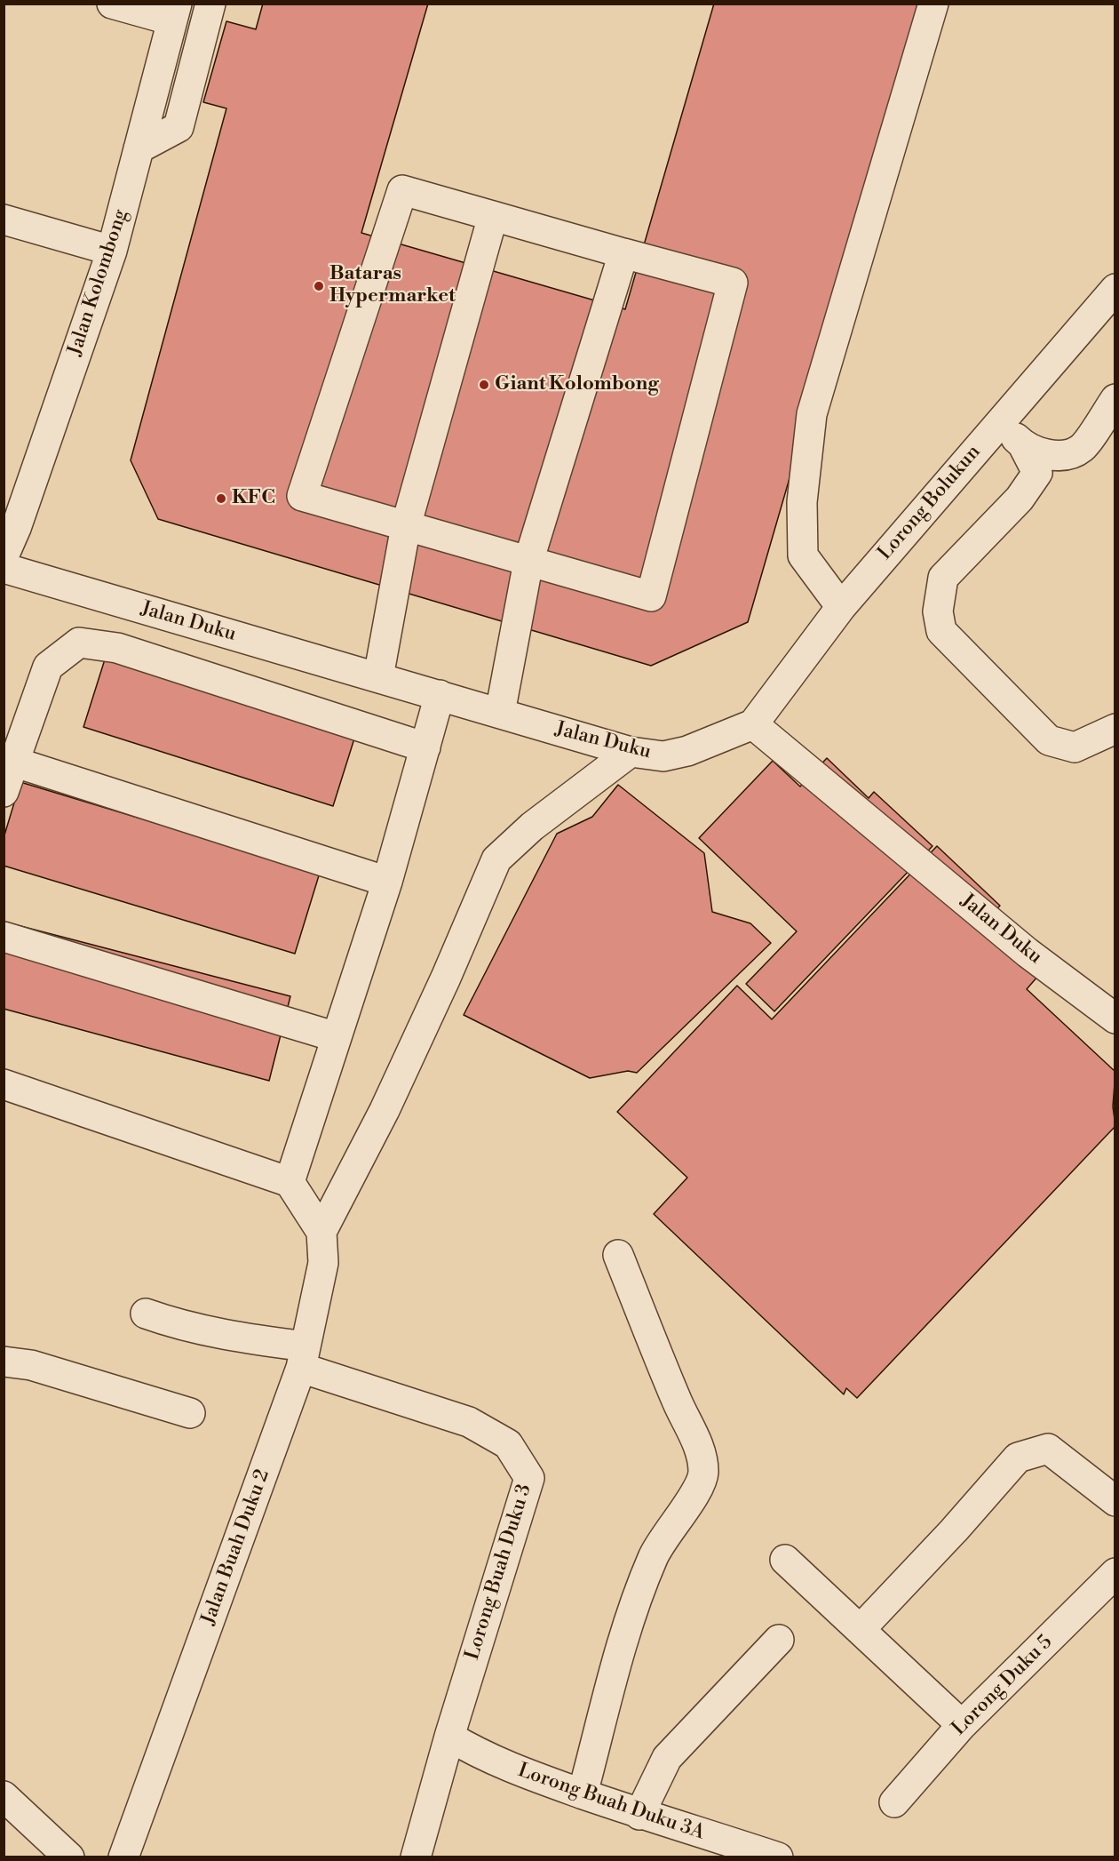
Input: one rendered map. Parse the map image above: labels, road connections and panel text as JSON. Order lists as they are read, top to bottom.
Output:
{
  "streets": {
    "street": [
      "Jalan Kolombong",
      "Lorong Bolukun",
      "Jalan Duku",
      "Jalan Buah Duku 2",
      "Lorong Buah Duku 3",
      "Lorong Duku 5",
      "Lorong Buah Duku 3A"
    ]
  },
  "crossings": [
    ["Lorong Bolukun", "Jalan Duku"],
    ["Jalan Buah Duku 2", "Lorong Buah Duku 3"],
    ["Lorong Buah Duku 3", "Lorong Buah Duku 3A"]
  ],
  "places": ["Bataras Hypermarket", "Giant Kolombong", "KFC"]
}
